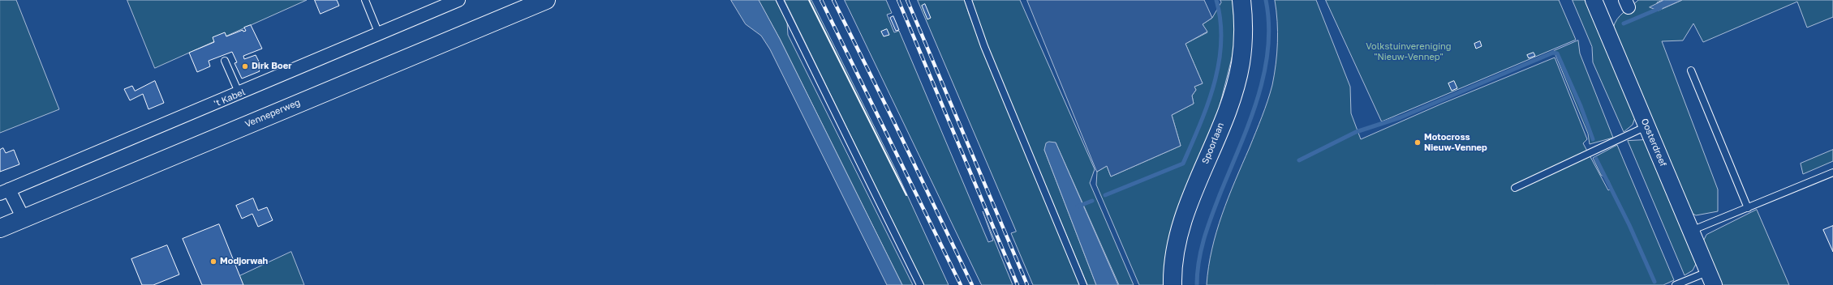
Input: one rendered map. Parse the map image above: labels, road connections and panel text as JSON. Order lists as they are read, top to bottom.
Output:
{
  "streets": {
    "main road": ["Venneperweg", "Spoorlaan"],
    "street": ["'t Kabel", "Oosterdreef"]
  },
  "parks": ["Volkstuinvereniging \"Nieuw-Vennep\""],
  "places": ["Dirk Boer", "Motocross Nieuw-Vennep", "Modjorwah"]
}
